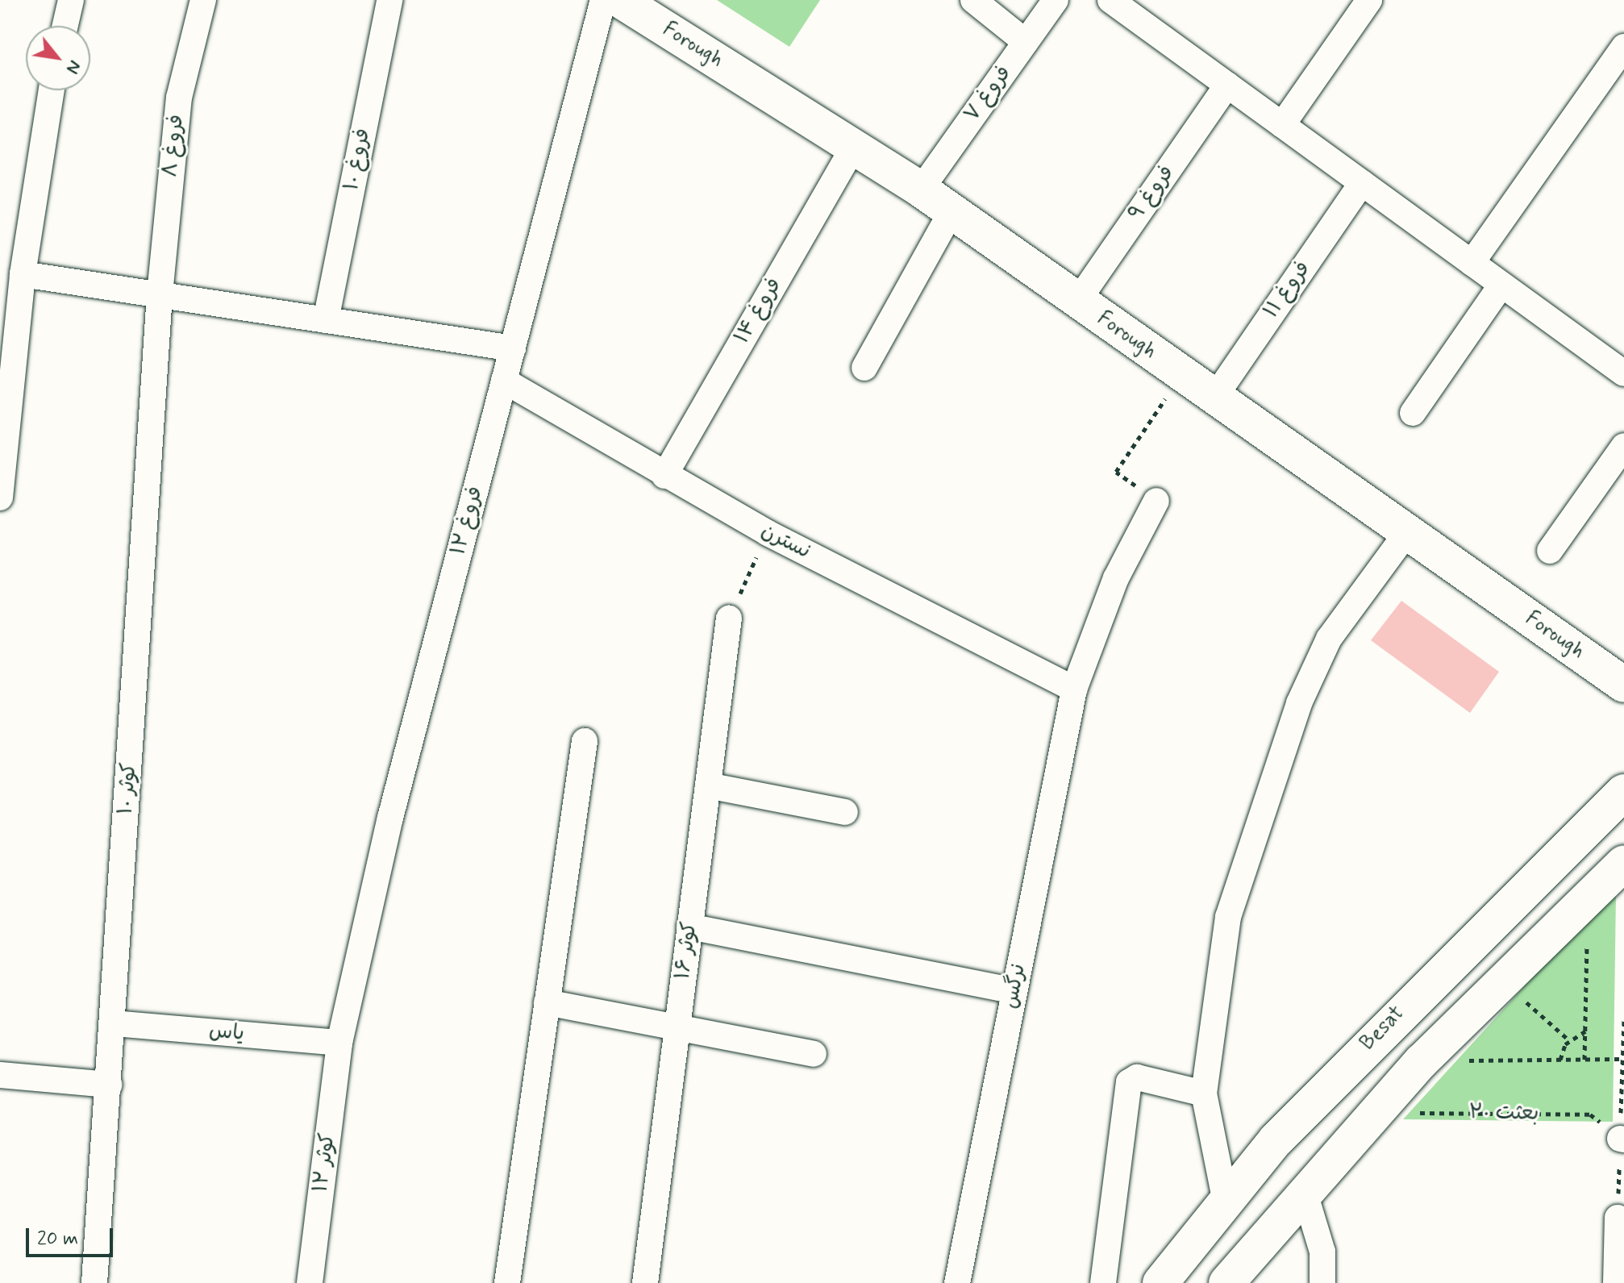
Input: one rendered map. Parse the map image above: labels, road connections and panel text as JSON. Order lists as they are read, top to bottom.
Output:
{
  "streets": {
    "main road": ["Forough", "Besat"],
    "street": [
      "فروغ ۷",
      "فروغ ۸",
      "فروغ ۱۰",
      "فروغ ۹",
      "فروغ ۱۱",
      "فروغ ۱۴",
      "فروغ ۱۲",
      "نسترن",
      "کوثر ۱۰",
      "کوثر ۱۶",
      "نرگس",
      "یاس",
      "کوثر ۱۲"
    ],
    "path": ["بعثت ۲۰"]
  },
  "crossings": [
    ["Forough", "فروغ ۷"],
    ["Forough", "فروغ ۹"],
    ["Forough", "فروغ ۱۱"],
    ["Forough", "فروغ ۱۴"],
    ["فروغ ۸", "کوثر ۱۰"],
    ["فروغ ۱۴", "نسترن"],
    ["فروغ ۱۲", "نسترن"],
    ["فروغ ۱۲", "یاس"],
    ["فروغ ۱۲", "کوثر ۱۲"],
    ["نسترن", "نرگس"],
    ["کوثر ۱۰", "یاس"],
    ["یاس", "کوثر ۱۲"]
  ],
  "scale_bar": "20 m",
  "north": "bottom right"
}
